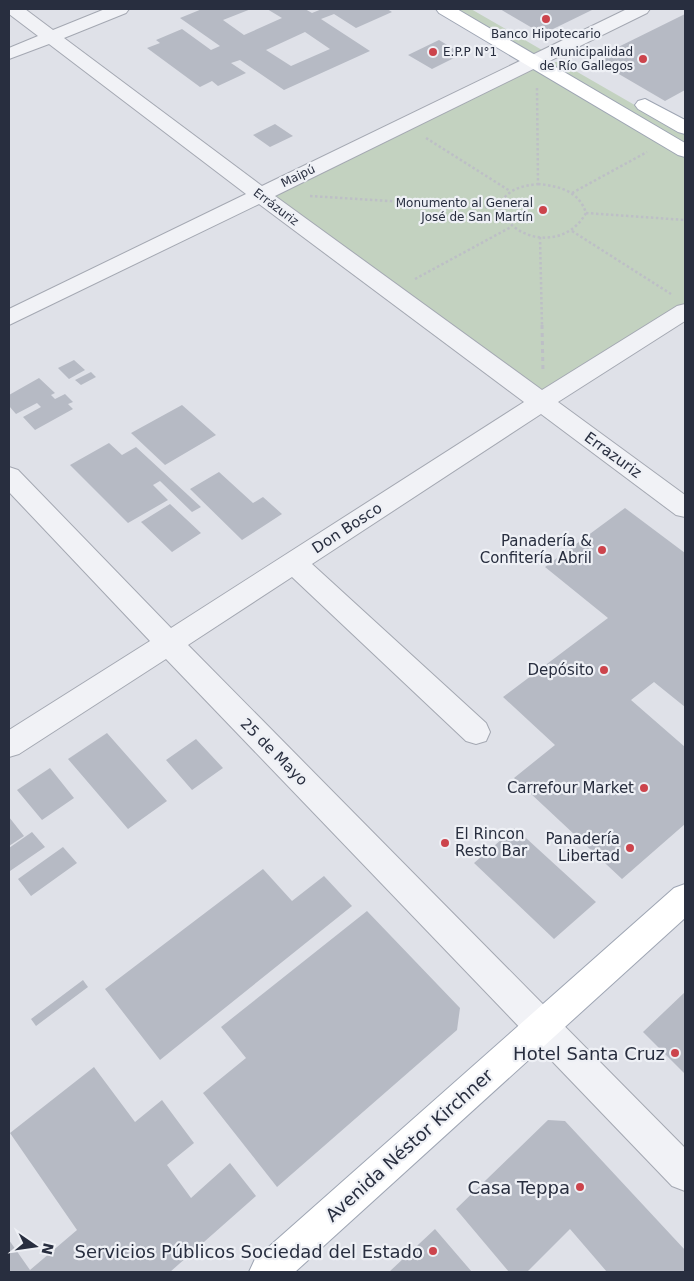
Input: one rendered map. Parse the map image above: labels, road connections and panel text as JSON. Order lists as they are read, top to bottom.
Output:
{
  "streets": {
    "main road": ["Avenida Néstor Kirchner"],
    "street": [
      "Maipú",
      "Errázuriz",
      "Errazuriz",
      "Don Bosco",
      "25 de Mayo"
    ]
  },
  "crossings": [
    ["Maipú", "Errázuriz"],
    ["Errázuriz", "Errazuriz"],
    ["Errázuriz", "Don Bosco"],
    ["Errazuriz", "Don Bosco"],
    ["Don Bosco", "25 de Mayo"],
    ["25 de Mayo", "Avenida Néstor Kirchner"]
  ],
  "places": [
    "Banco Hipotecario",
    "E.P.P N°1",
    "Municipalidad de Río Gallegos",
    "Monumento al General José de San Martín",
    "Panadería & Confitería Abril",
    "Depósito",
    "Carrefour Market",
    "El Rincon Resto Bar",
    "Panadería Libertad",
    "Hotel Santa Cruz",
    "Casa Teppa",
    "Servicios Públicos Sociedad del Estado"
  ],
  "north": "right"
}
